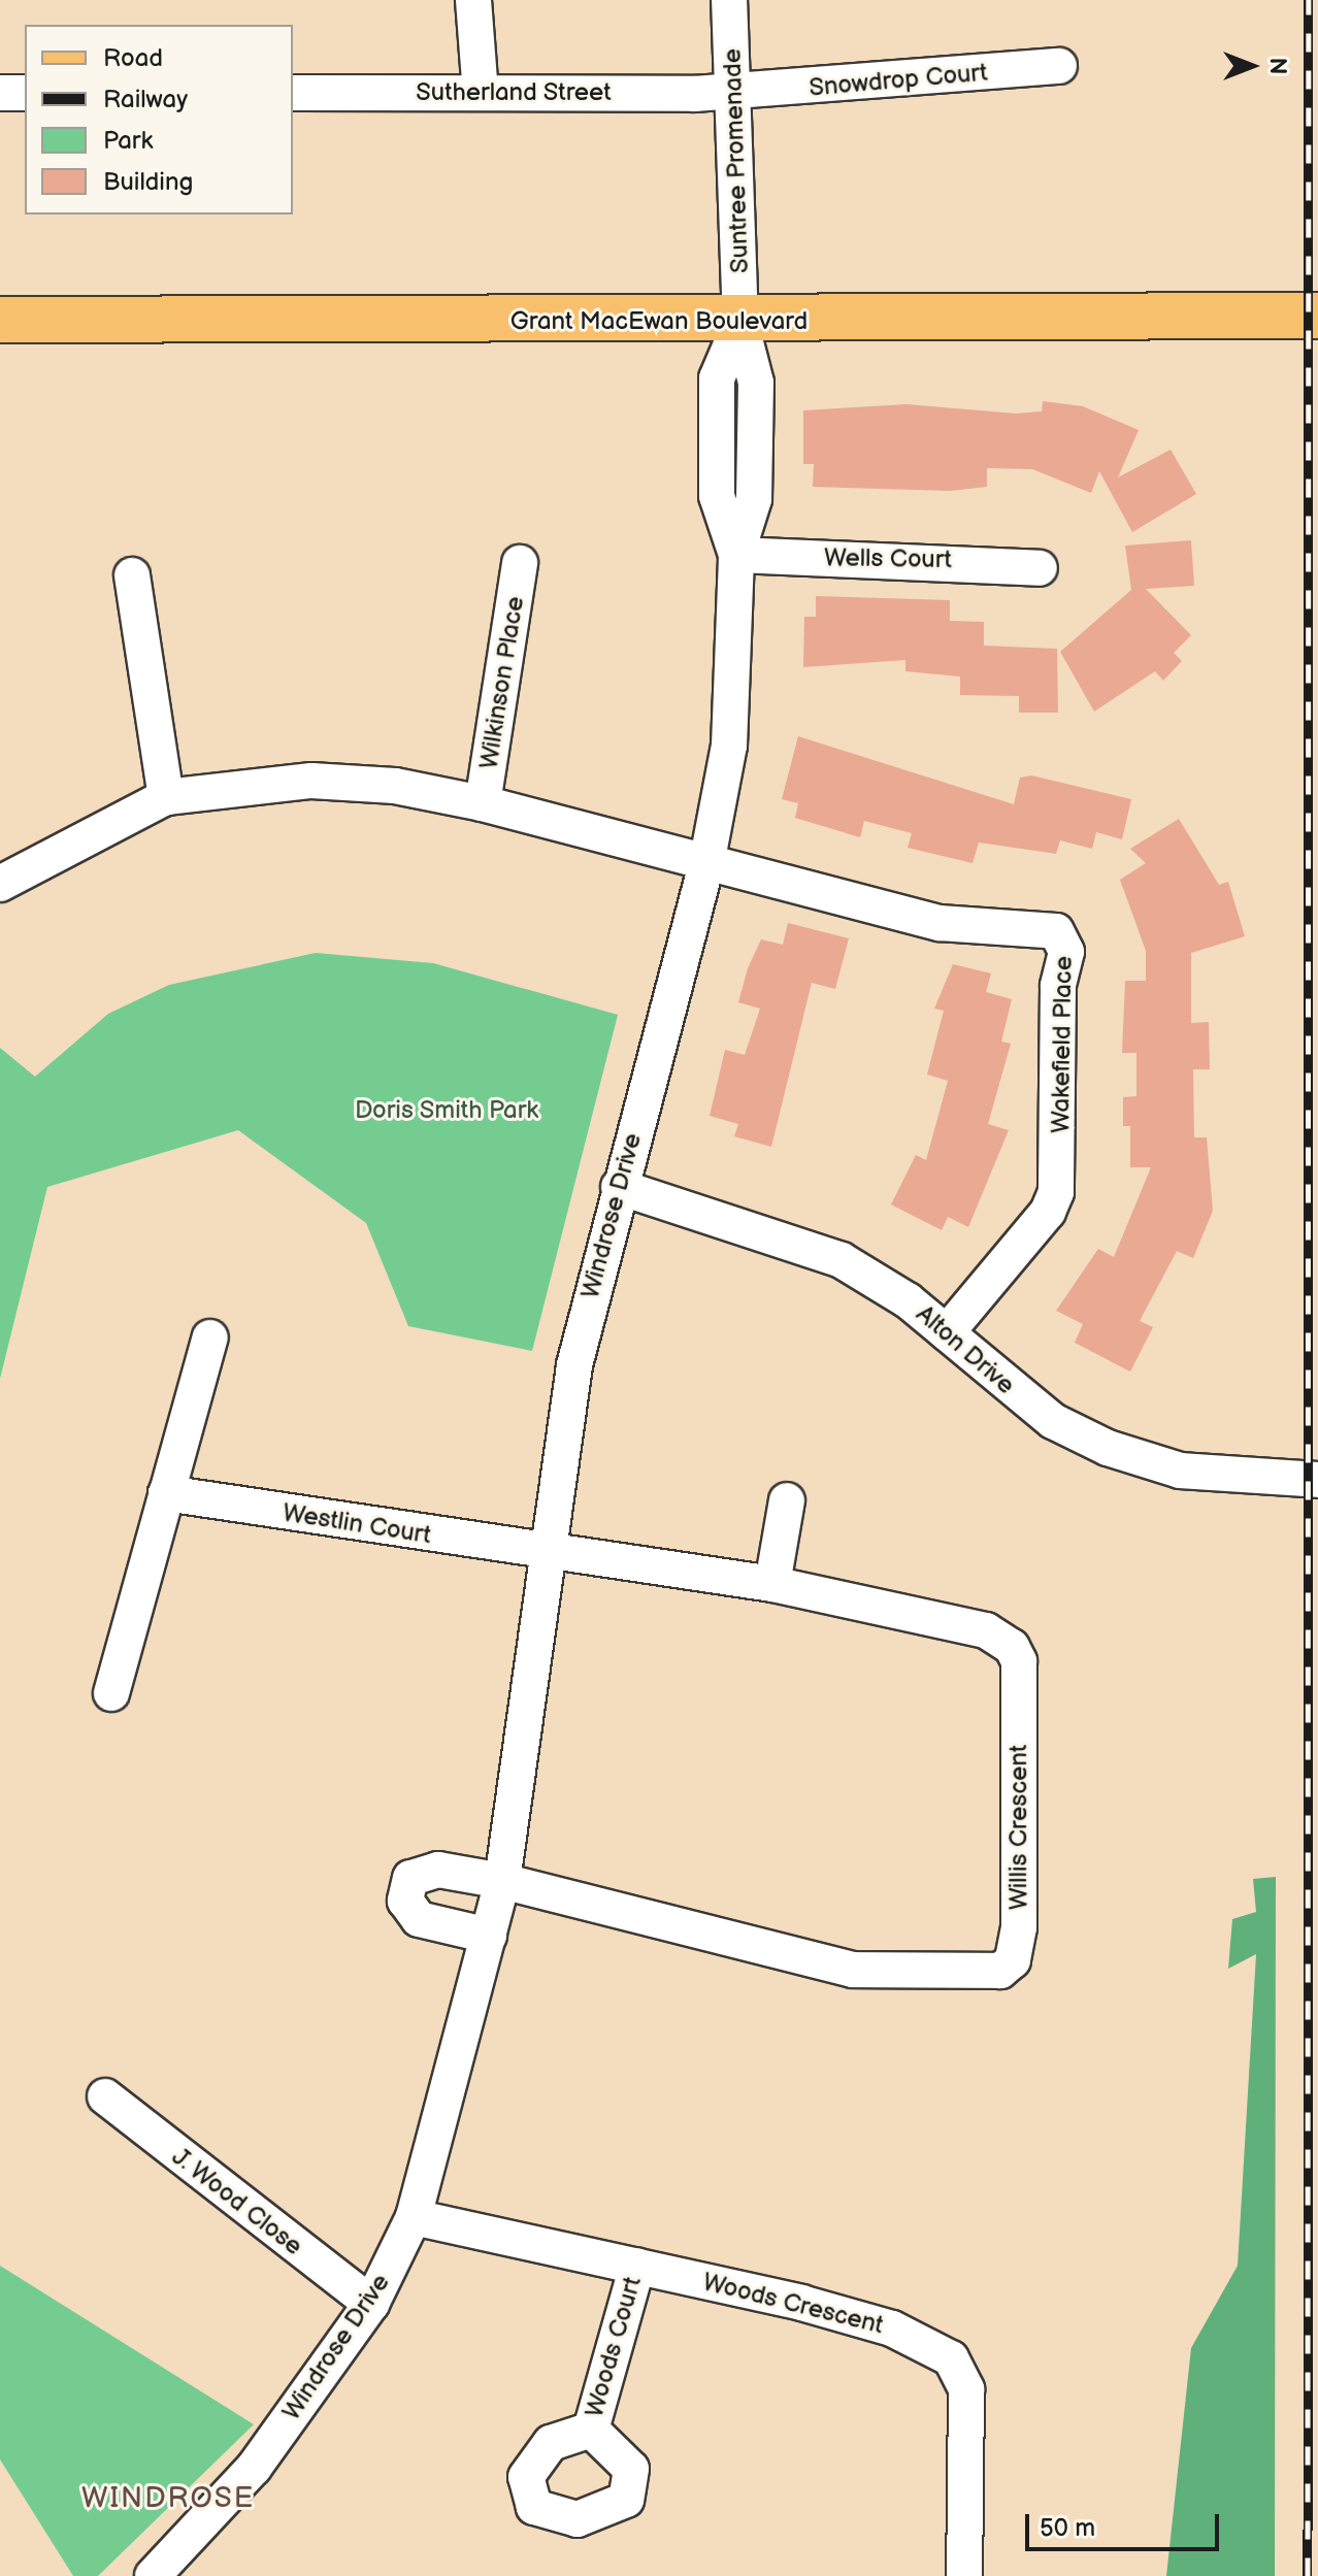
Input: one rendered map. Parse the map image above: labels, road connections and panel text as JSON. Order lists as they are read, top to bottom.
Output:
{
  "streets": {
    "main road": ["Grant MacEwan Boulevard"],
    "street": [
      "Snowdrop Court",
      "Sutherland Street",
      "Suntree Promenade",
      "Wells Court",
      "Wilkinson Place",
      "Wakefield Place",
      "Windrose Drive",
      "Alton Drive",
      "Westlin Court",
      "Willis Crescent",
      "J. Wood Close",
      "Woods Crescent",
      "Woods Court"
    ]
  },
  "crossings": [
    ["Snowdrop Court", "Sutherland Street"],
    ["Snowdrop Court", "Suntree Promenade"],
    ["Sutherland Street", "Suntree Promenade"],
    ["Suntree Promenade", "Grant MacEwan Boulevard"],
    ["Suntree Promenade", "Windrose Drive"],
    ["Grant MacEwan Boulevard", "Windrose Drive"],
    ["Wells Court", "Windrose Drive"],
    ["Wilkinson Place", "Wakefield Place"],
    ["Wilkinson Place", "Windrose Drive"],
    ["Wakefield Place", "Windrose Drive"],
    ["Wakefield Place", "Alton Drive"],
    ["Windrose Drive", "Alton Drive"],
    ["Windrose Drive", "Westlin Court"],
    ["Windrose Drive", "Willis Crescent"],
    ["Windrose Drive", "J. Wood Close"],
    ["Windrose Drive", "Woods Crescent"],
    ["Westlin Court", "Willis Crescent"],
    ["Woods Crescent", "Woods Court"]
  ],
  "districts": ["WINDROSE"],
  "parks": ["Doris Smith Park"],
  "legend": [
    "Road",
    "Railway",
    "Park",
    "Building"
  ],
  "scale_bar": "50 m",
  "north": "right"
}
